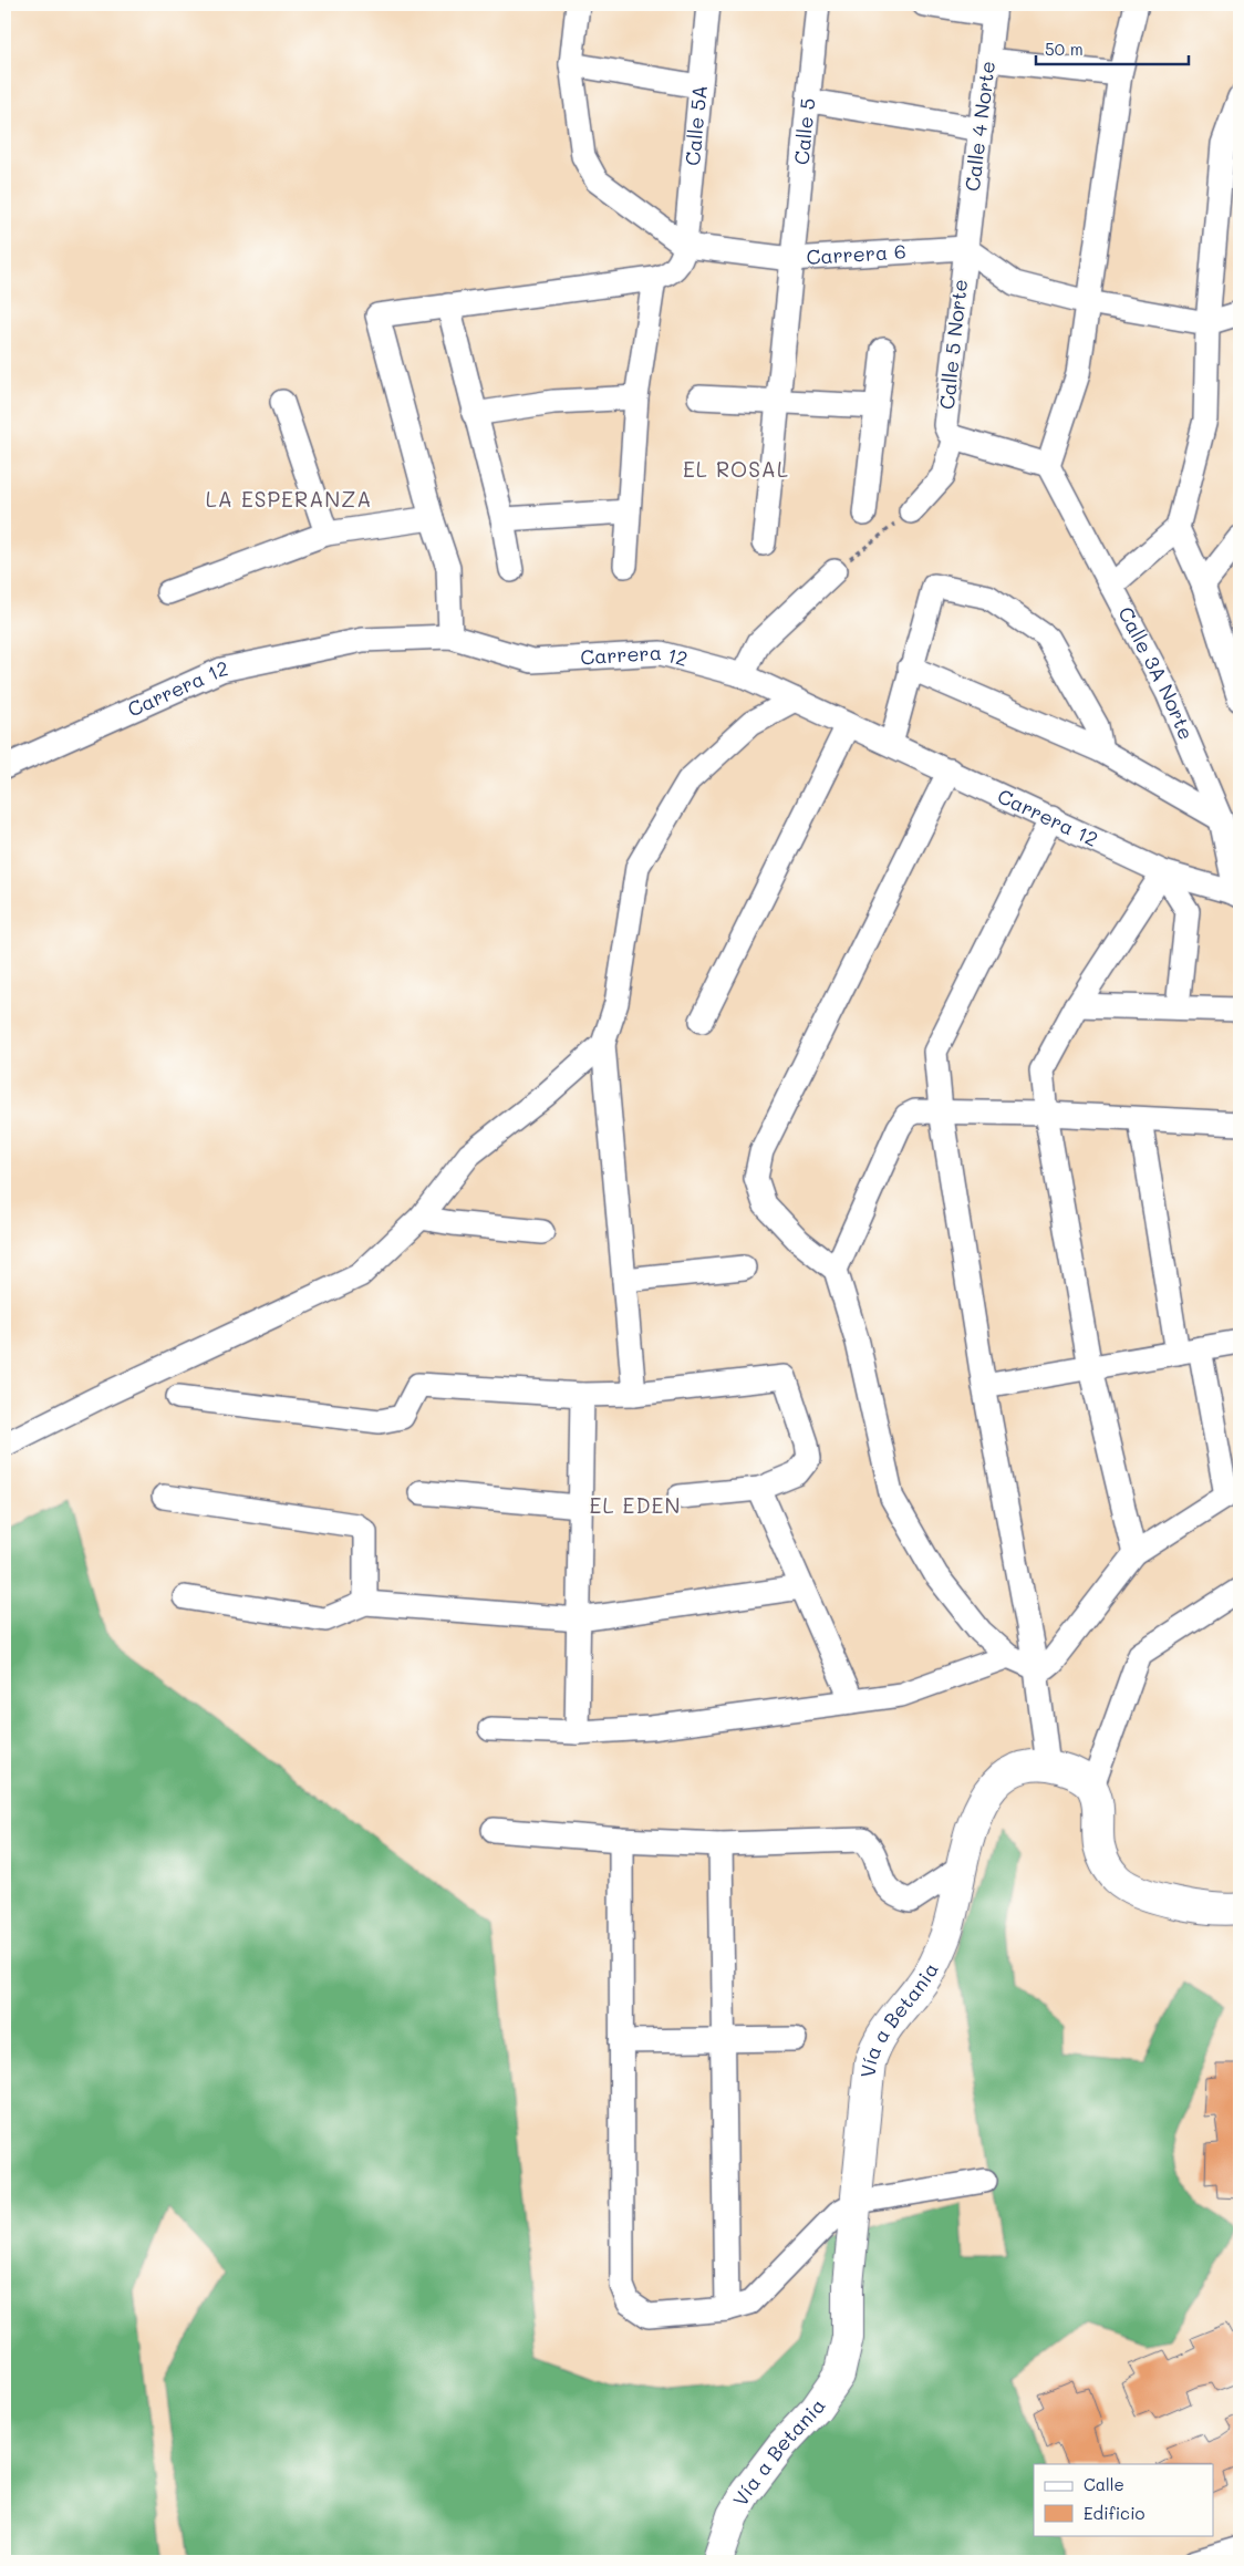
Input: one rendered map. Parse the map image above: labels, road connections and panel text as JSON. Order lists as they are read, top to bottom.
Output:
{
  "streets": {
    "street": [
      "Calle 5A",
      "Calle 4 Norte",
      "Calle 5",
      "Carrera 6",
      "Calle 5 Norte",
      "Carrera 12",
      "Calle 3A Norte",
      "Vía a Betania"
    ]
  },
  "crossings": [
    ["Calle 5A", "Carrera 6"],
    ["Calle 4 Norte", "Carrera 6"],
    ["Calle 4 Norte", "Calle 5 Norte"],
    ["Calle 5", "Carrera 6"],
    ["Carrera 6", "Calle 5 Norte"],
    ["Carrera 12", "Calle 3A Norte"]
  ],
  "districts": ["EL ROSAL", "LA ESPERANZA", "EL EDEN"],
  "legend": ["Calle", "Edificio"],
  "scale_bar": "50 m"
}
